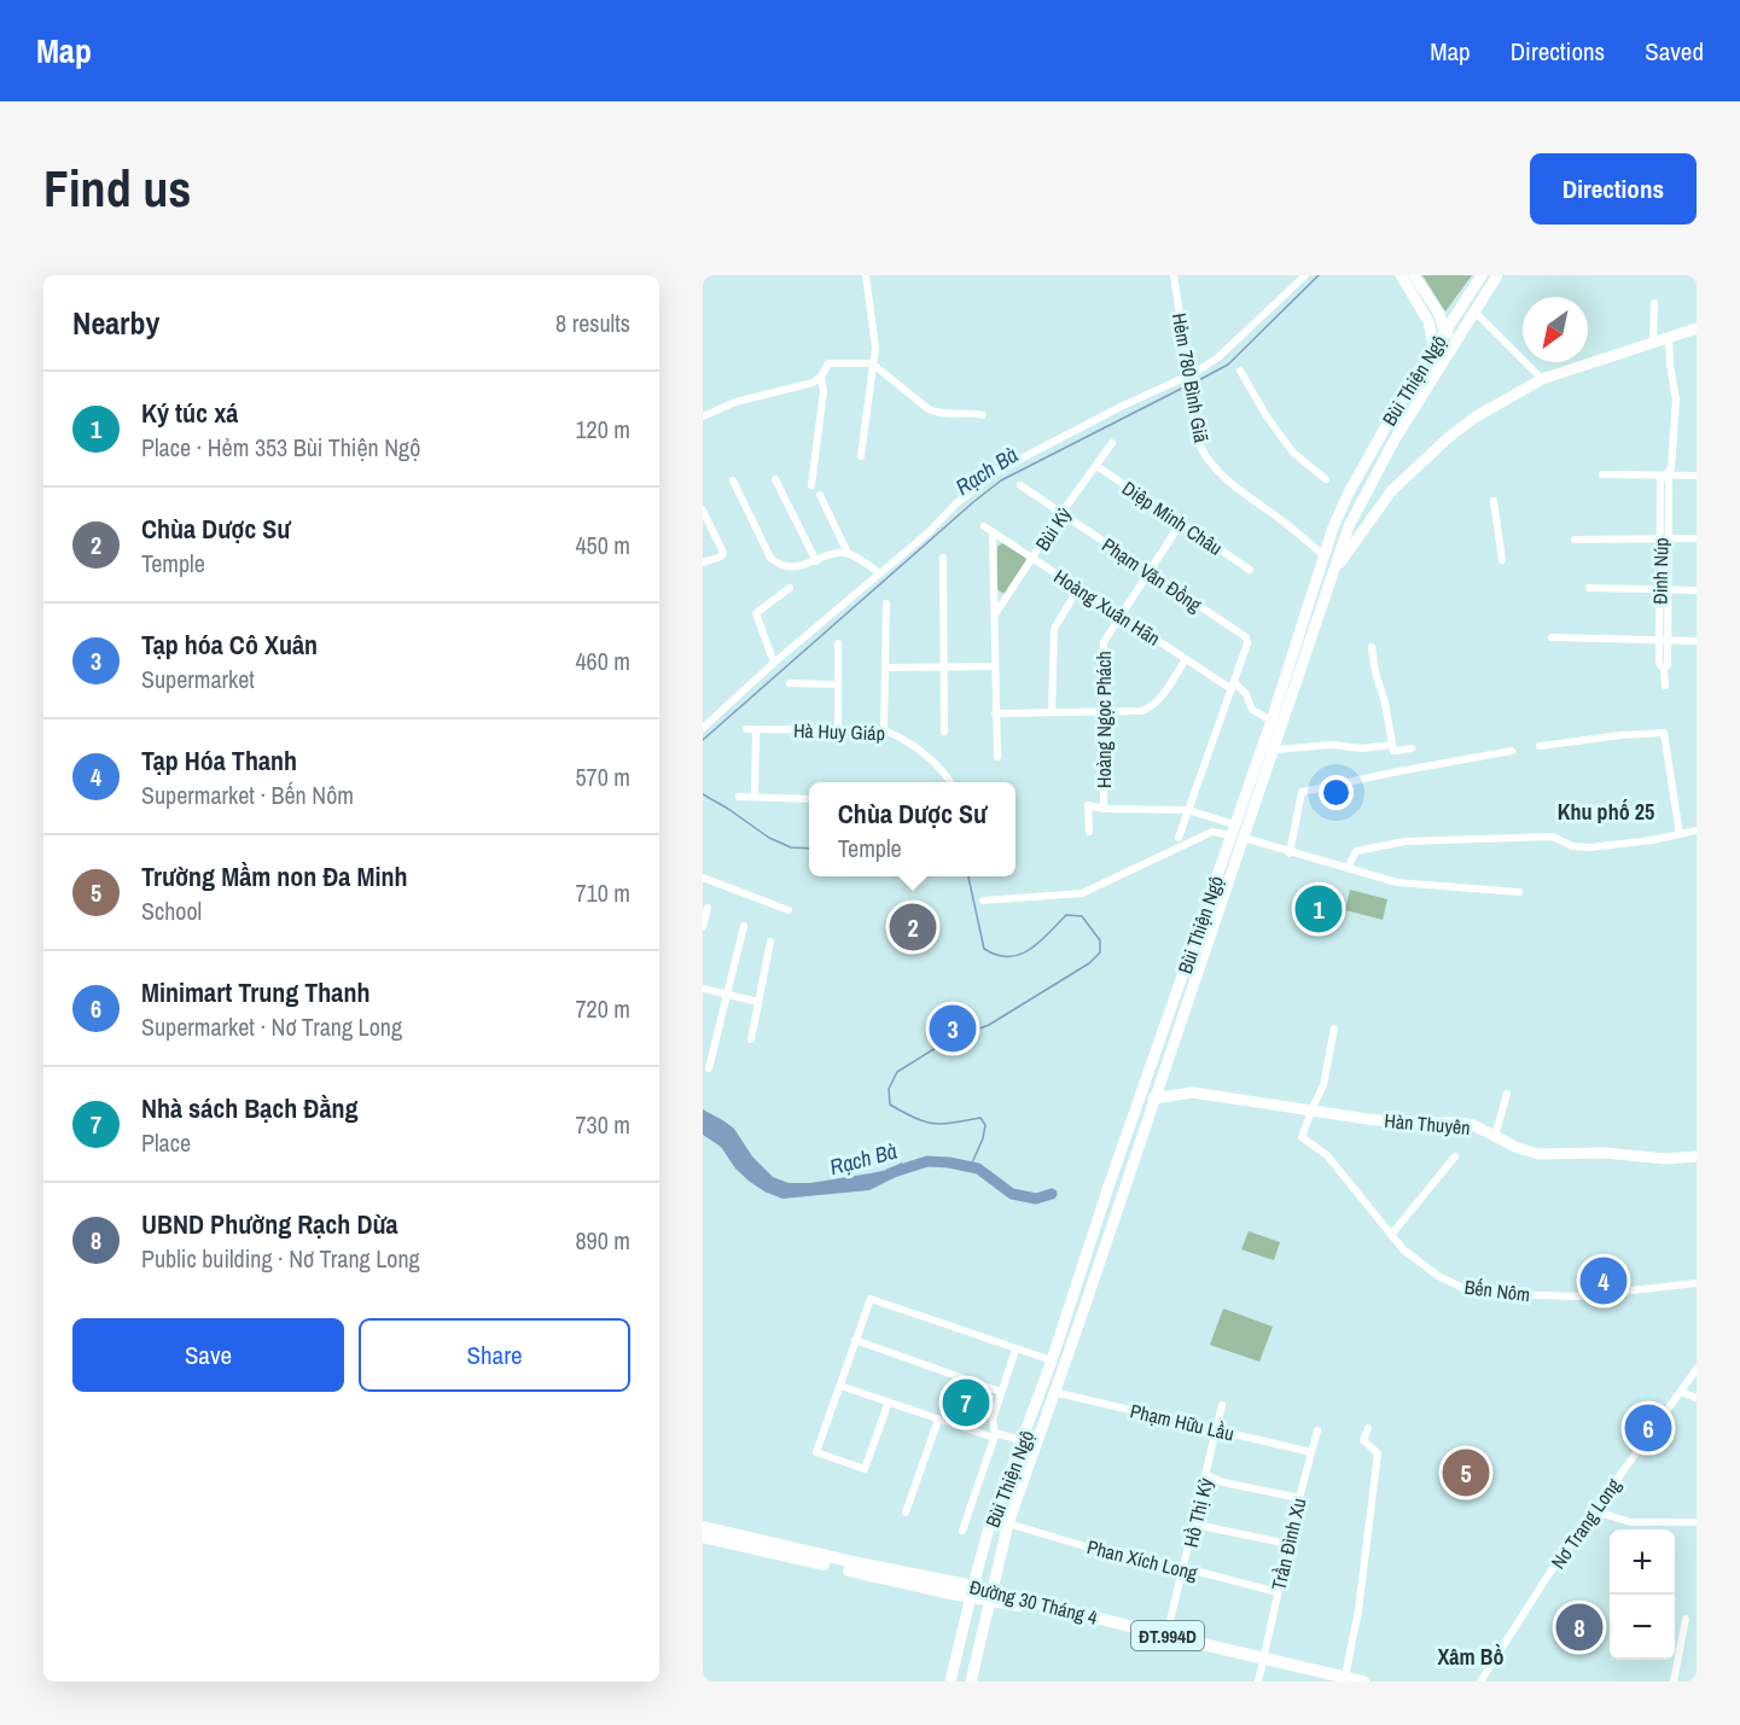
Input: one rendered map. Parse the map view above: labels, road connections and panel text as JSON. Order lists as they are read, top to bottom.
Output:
{
  "streets": {
    "main road": [
      "Bùi Thiện Ngộ",
      "Hàn Thuyên",
      "Đường 30 Tháng 4",
      "ĐT.994D"
    ],
    "street": [
      "Hẻm 780 Bình Giã",
      "Diệp Minh Châu",
      "Bùi Kỷ",
      "Đinh Núp",
      "Phạm Văn Đồng",
      "Hoàng Xuân Hãn",
      "Hoàng Ngọc Phách",
      "Hà Huy Giáp",
      "Bến Nôm",
      "Phạm Hữu Lầu",
      "Hồ Thị Kỷ",
      "Nơ Trang Long",
      "Trần Đình Xu",
      "Phan Xích Long"
    ]
  },
  "crossings": [
    ["Hẻm 780 Bình Giã", "Bùi Thiện Ngộ"],
    ["Bùi Thiện Ngộ", "Đinh Núp"],
    ["Bùi Thiện Ngộ", "Hàn Thuyên"],
    ["Bùi Thiện Ngộ", "Phạm Hữu Lầu"],
    ["Bùi Thiện Ngộ", "Phan Xích Long"],
    ["Bùi Thiện Ngộ", "Đường 30 Tháng 4"],
    ["Diệp Minh Châu", "Bùi Kỷ"],
    ["Diệp Minh Châu", "Hoàng Ngọc Phách"],
    ["Bùi Kỷ", "Phạm Văn Đồng"],
    ["Bùi Kỷ", "Hoàng Xuân Hãn"],
    ["Phạm Văn Đồng", "Hoàng Xuân Hãn"],
    ["Phạm Văn Đồng", "Hoàng Ngọc Phách"],
    ["Hoàng Xuân Hãn", "Hoàng Ngọc Phách"],
    ["Hàn Thuyên", "Bến Nôm"],
    ["Phạm Hữu Lầu", "Hồ Thị Kỷ"],
    ["Phạm Hữu Lầu", "Trần Đình Xu"],
    ["Hồ Thị Kỷ", "Phan Xích Long"],
    ["Hồ Thị Kỷ", "Đường 30 Tháng 4"],
    ["Trần Đình Xu", "Phan Xích Long"],
    ["Trần Đình Xu", "Đường 30 Tháng 4"]
  ],
  "districts": ["Khu phố 25", "Xâm Bồ"],
  "water": ["Rạch Bà"],
  "north": "bottom left",
  "page": {
    "header": "Map",
    "nav": ["Map", "Directions", "Saved"],
    "buttons": [
      "Directions",
      ["Save", "Share"]
    ],
    "title": "Find us",
    "heading": ["Nearby", "8 results"],
    "list": [
      {
        "mark": "1",
        "name": "Ký túc xá",
        "note": "Place · Hẻm 353 Bùi Thiện Ngộ",
        "value": "120 m"
      },
      {
        "mark": "2",
        "name": "Chùa Dược Sư",
        "note": "Temple",
        "value": "450 m"
      },
      {
        "mark": "3",
        "name": "Tạp hóa Cô Xuân",
        "note": "Supermarket",
        "value": "460 m"
      },
      {
        "mark": "4",
        "name": "Tạp Hóa Thanh",
        "note": "Supermarket · Bến Nôm",
        "value": "570 m"
      },
      {
        "mark": "5",
        "name": "Trường Mầm non Đa Minh",
        "note": "School",
        "value": "710 m"
      },
      {
        "mark": "6",
        "name": "Minimart Trung Thanh",
        "note": "Supermarket · Nơ Trang Long",
        "value": "720 m"
      },
      {
        "mark": "7",
        "name": "Nhà sách Bạch Đằng",
        "note": "Place",
        "value": "730 m"
      },
      {
        "mark": "8",
        "name": "UBND Phường Rạch Dừa",
        "note": "Public building · Nơ Trang Long",
        "value": "890 m"
      }
    ],
    "popup": ["Chùa Dược Sư", "Temple"],
    "pins": [
      "1",
      "2",
      "3",
      "4",
      "7",
      "6",
      "5",
      "8"
    ],
    "map_buttons": ["+", "−"]
  }
}
